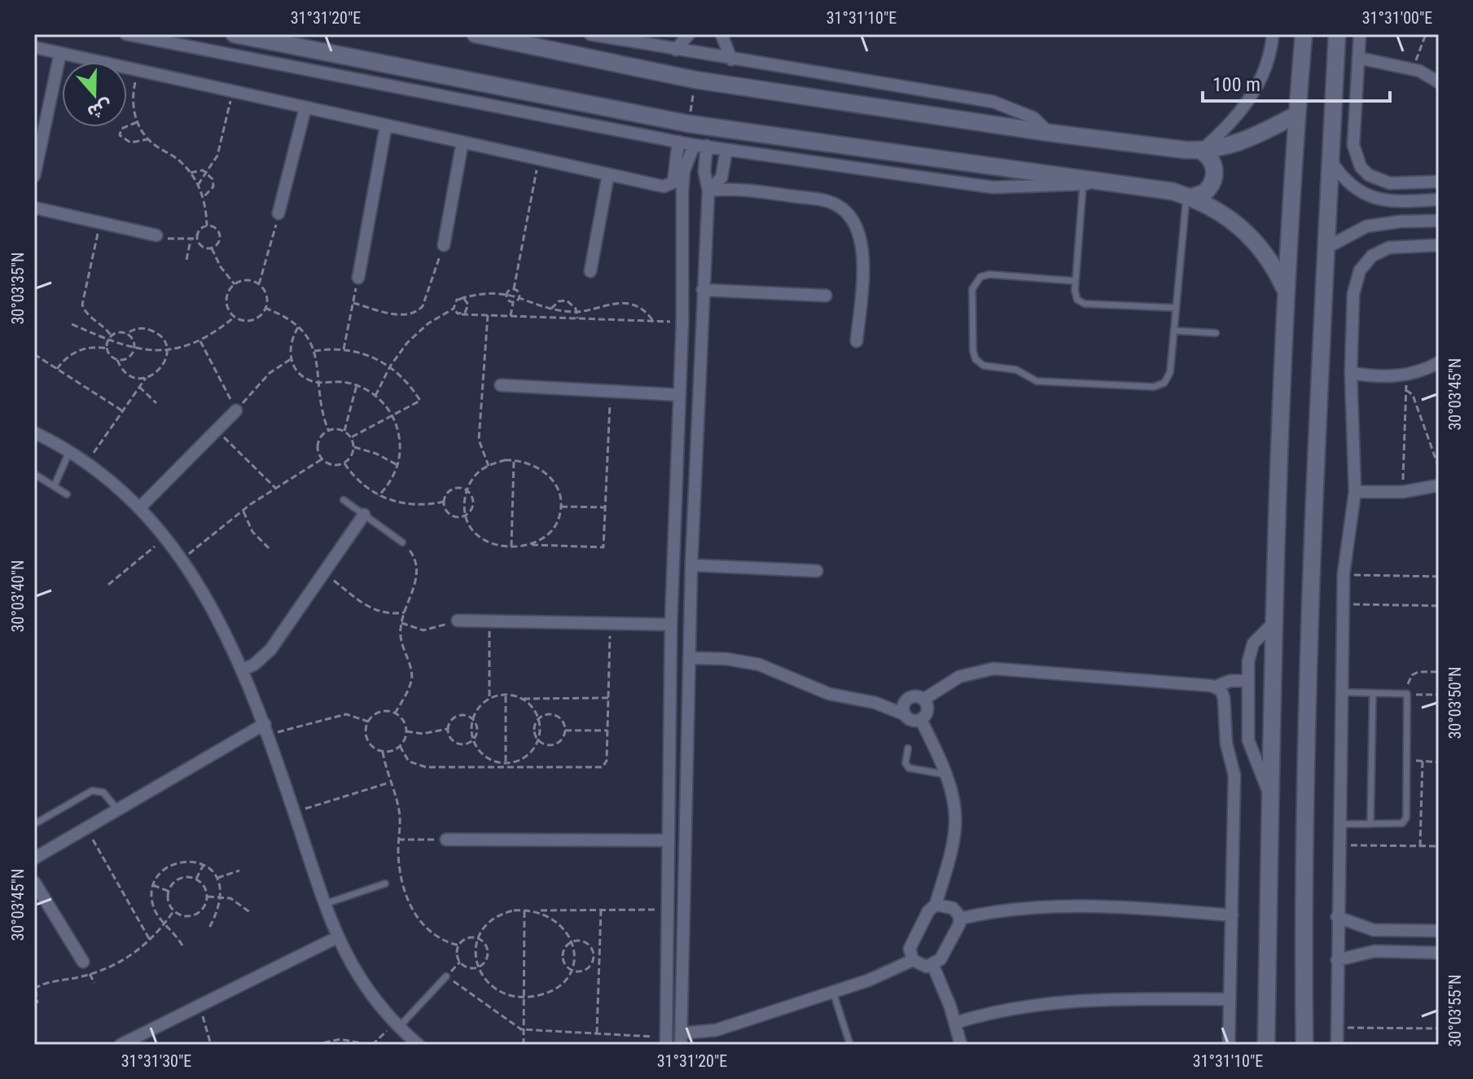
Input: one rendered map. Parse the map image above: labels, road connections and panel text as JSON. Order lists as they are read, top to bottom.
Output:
{
  "scale_bar": "100 m",
  "north": "bottom",
  "coordinates": [
    "31°31'20\"E",
    "31°31'10\"E",
    "31°31'00\"E",
    "30°03'35\"N",
    "30°03'45\"N",
    "30°03'40\"N",
    "30°03'50\"N",
    "30°03'55\"N",
    "31°31'30\"E"
  ]
}
